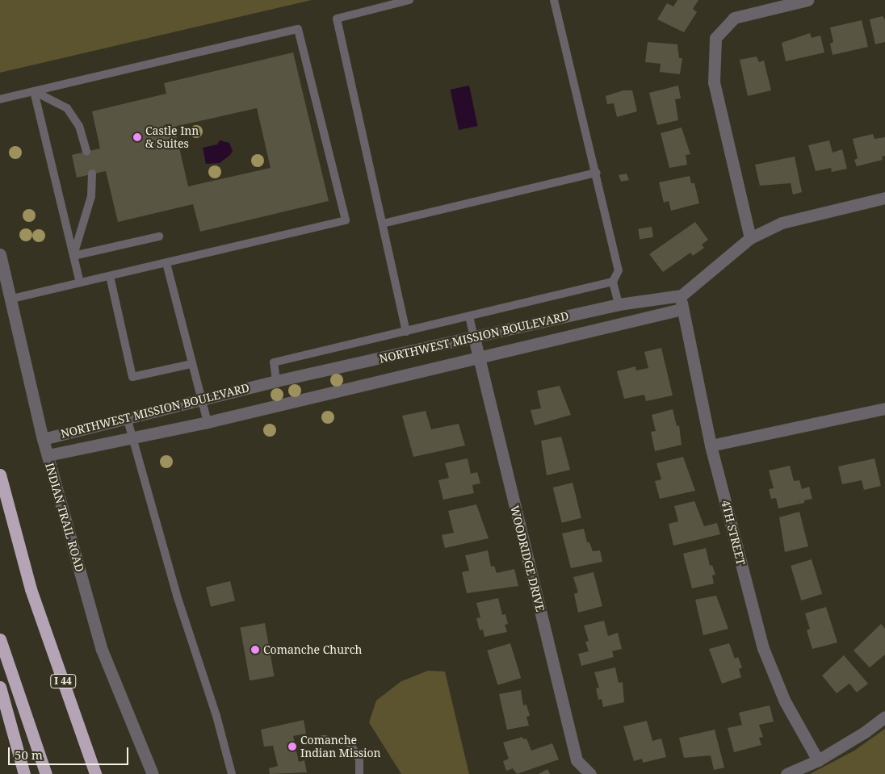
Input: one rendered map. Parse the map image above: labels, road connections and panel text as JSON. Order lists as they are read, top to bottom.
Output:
{
  "streets": {
    "highway": ["I 44"],
    "street": [
      "NORTHWEST MISSION BOULEVARD",
      "INDIAN TRAIL ROAD",
      "4TH STREET",
      "WOODRIDGE DRIVE"
    ]
  },
  "crossings": [
    ["NORTHWEST MISSION BOULEVARD", "INDIAN TRAIL ROAD"],
    ["NORTHWEST MISSION BOULEVARD", "4TH STREET"],
    ["NORTHWEST MISSION BOULEVARD", "WOODRIDGE DRIVE"]
  ],
  "places": ["Castle Inn & Suites", "Comanche Church", "Comanche Indian Mission"],
  "scale_bar": "50 m"
}
